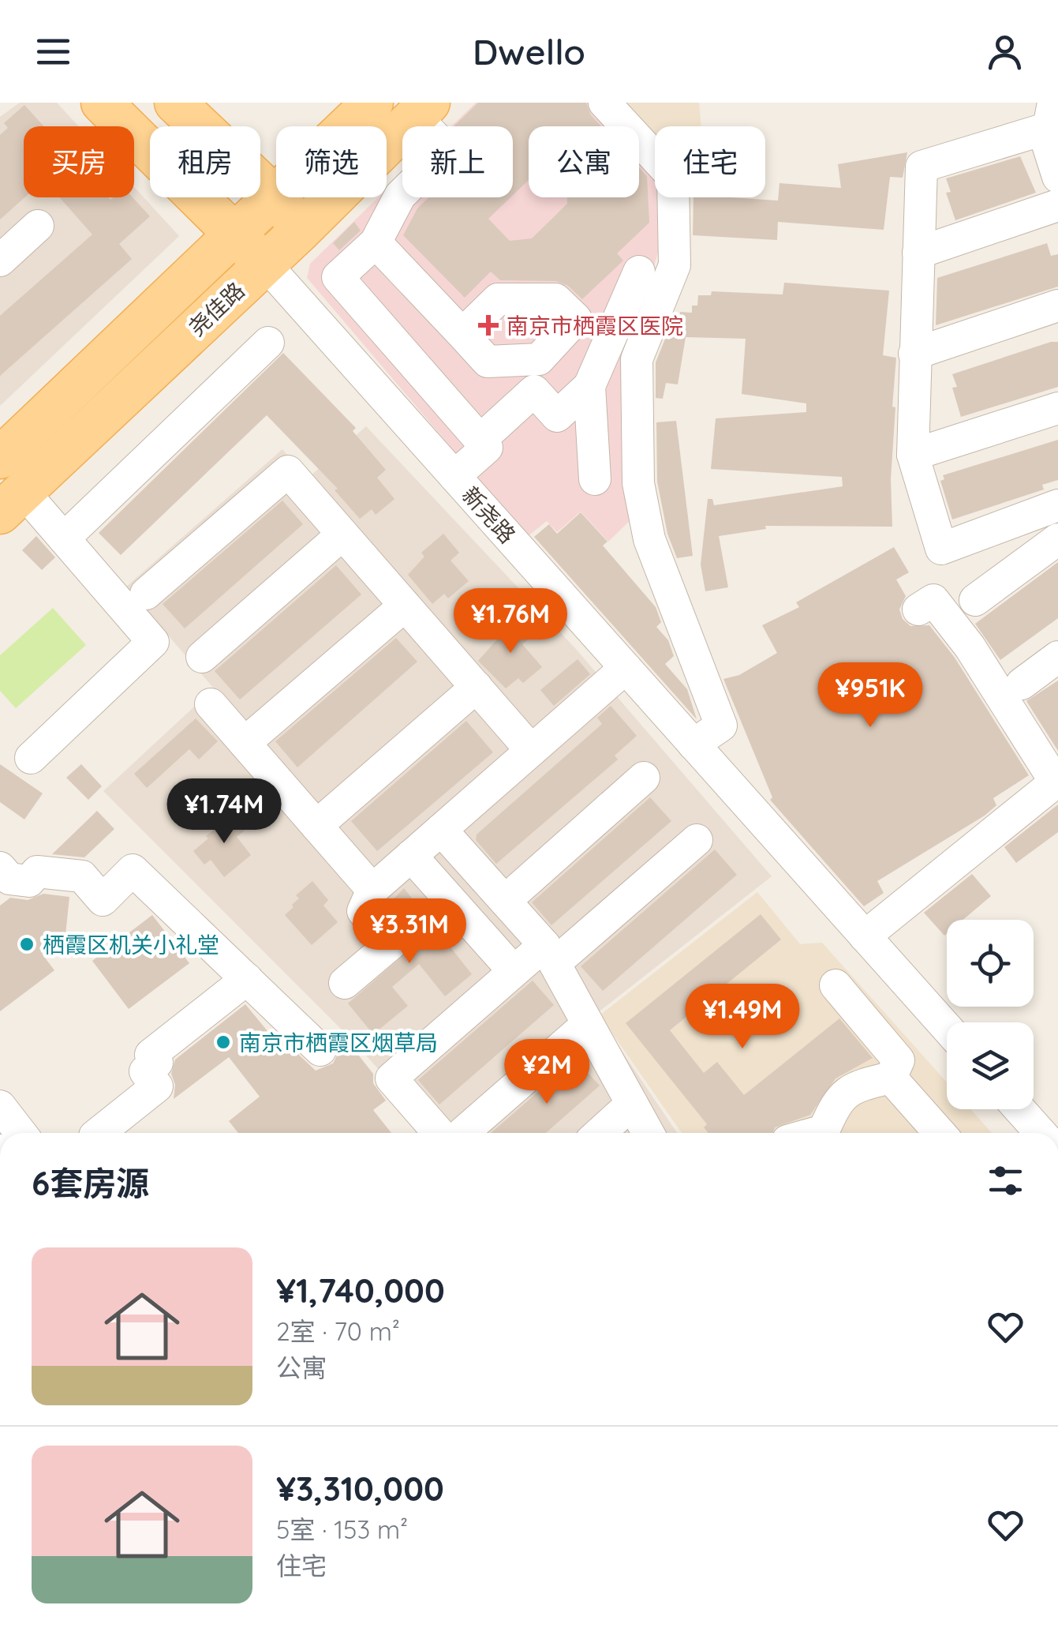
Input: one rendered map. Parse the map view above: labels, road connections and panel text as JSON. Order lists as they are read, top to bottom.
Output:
{
  "streets": {
    "main road": ["尧佳路", "新尧路"]
  },
  "crossings": [
    ["尧佳路", "新尧路"]
  ],
  "places": {
    "health": ["南京市栖霞区医院"],
    "other": ["栖霞区机关小礼堂", "南京市栖霞区烟草局"]
  },
  "page": {
    "header": "Dwello",
    "chip": [
      "买房",
      "租房",
      "筛选",
      "新上",
      "公寓",
      "住宅"
    ],
    "price": [
      "¥1.76M",
      "¥951K",
      "¥1.74M",
      "¥3.31M",
      "¥1.49M",
      "¥2M"
    ],
    "heading": "6套房源",
    "list": [
      {
        "name": "¥1,740,000",
        "note": "2室 · 70 m² · 公寓"
      },
      {
        "name": "¥3,310,000",
        "note": "5室 · 153 m² · 住宅"
      }
    ]
  }
}
